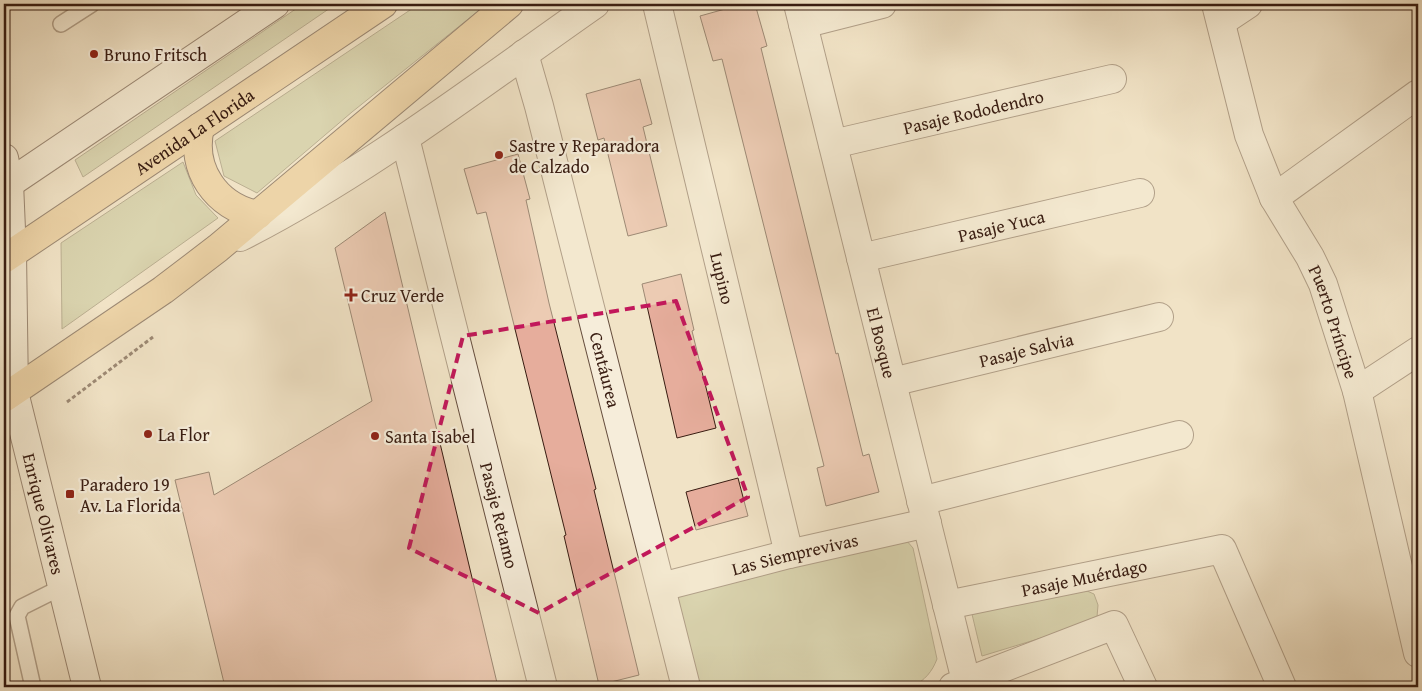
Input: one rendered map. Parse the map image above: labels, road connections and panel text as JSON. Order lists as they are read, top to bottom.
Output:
{
  "streets": {
    "main road": ["Avenida La Florida"],
    "street": [
      "Pasaje Rododendro",
      "Pasaje Yuca",
      "Lupino",
      "Puerto Príncipe",
      "El Bosque",
      "Pasaje Salvia",
      "Centáurea",
      "Enrique Olivares",
      "Pasaje Retamo",
      "Las Siemprevivas",
      "Pasaje Muérdago"
    ]
  },
  "crossings": [
    ["Pasaje Rododendro", "El Bosque"],
    ["Avenida La Florida", "Enrique Olivares"],
    ["Pasaje Yuca", "El Bosque"],
    ["Lupino", "Las Siemprevivas"],
    ["El Bosque", "Pasaje Salvia"],
    ["El Bosque", "Las Siemprevivas"],
    ["El Bosque", "Pasaje Muérdago"],
    ["Centáurea", "Las Siemprevivas"]
  ],
  "places": {
    "other": [
      "Bruno Fritsch",
      "Sastre y Reparadora de Calzado",
      "La Flor",
      "Santa Isabel"
    ],
    "health": ["Cruz Verde"],
    "transit": ["Paradero 19 Av. La Florida"]
  }
}
